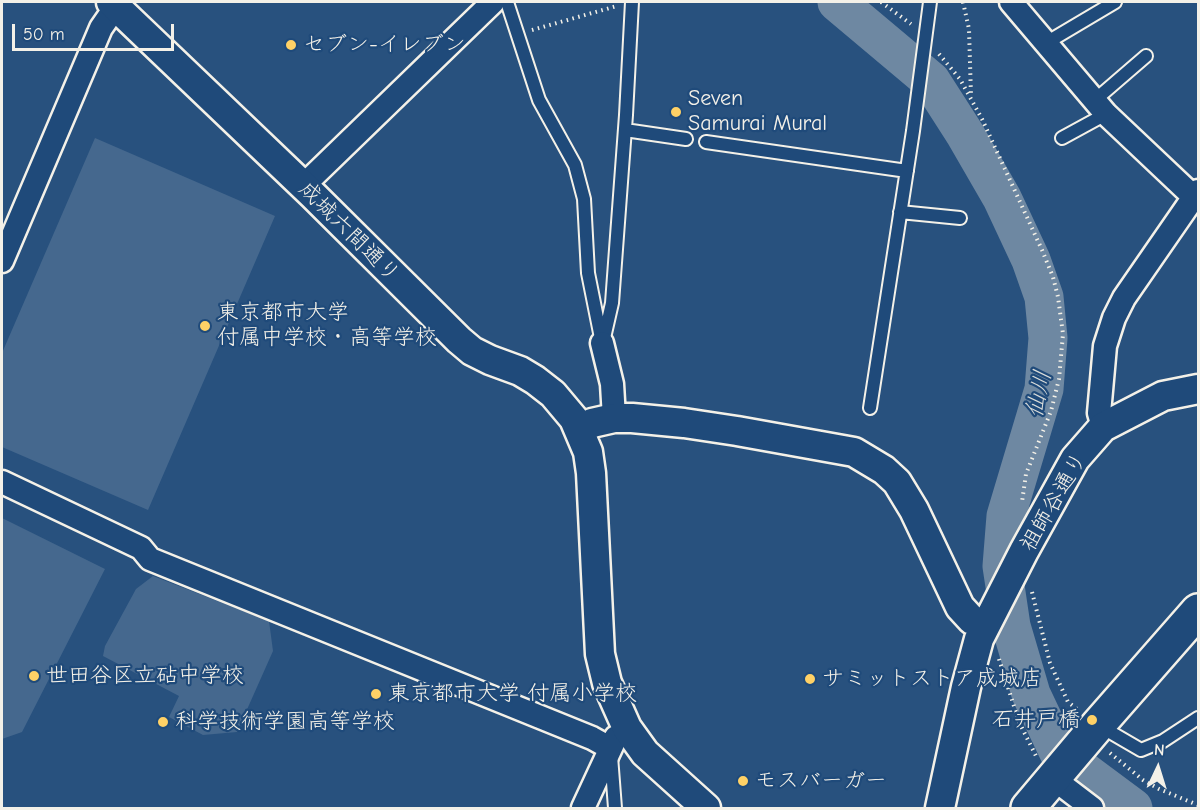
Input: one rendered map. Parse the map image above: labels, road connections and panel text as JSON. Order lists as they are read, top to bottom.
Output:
{
  "streets": {
    "street": ["成城六間通り", "祖師谷通り"]
  },
  "water": ["仙川"],
  "places": [
    "セブン-イレブン",
    "Seven Samurai Mural",
    "東京都市大学 付属中学校・高等学校",
    "世田谷区立砧中学校",
    "サミットストア成城店",
    "東京都市大学 付属小学校",
    "石井戸橋",
    "科学技術学園高等学校",
    "モスバーガー"
  ],
  "scale_bar": "50 m",
  "north": "top"
}
